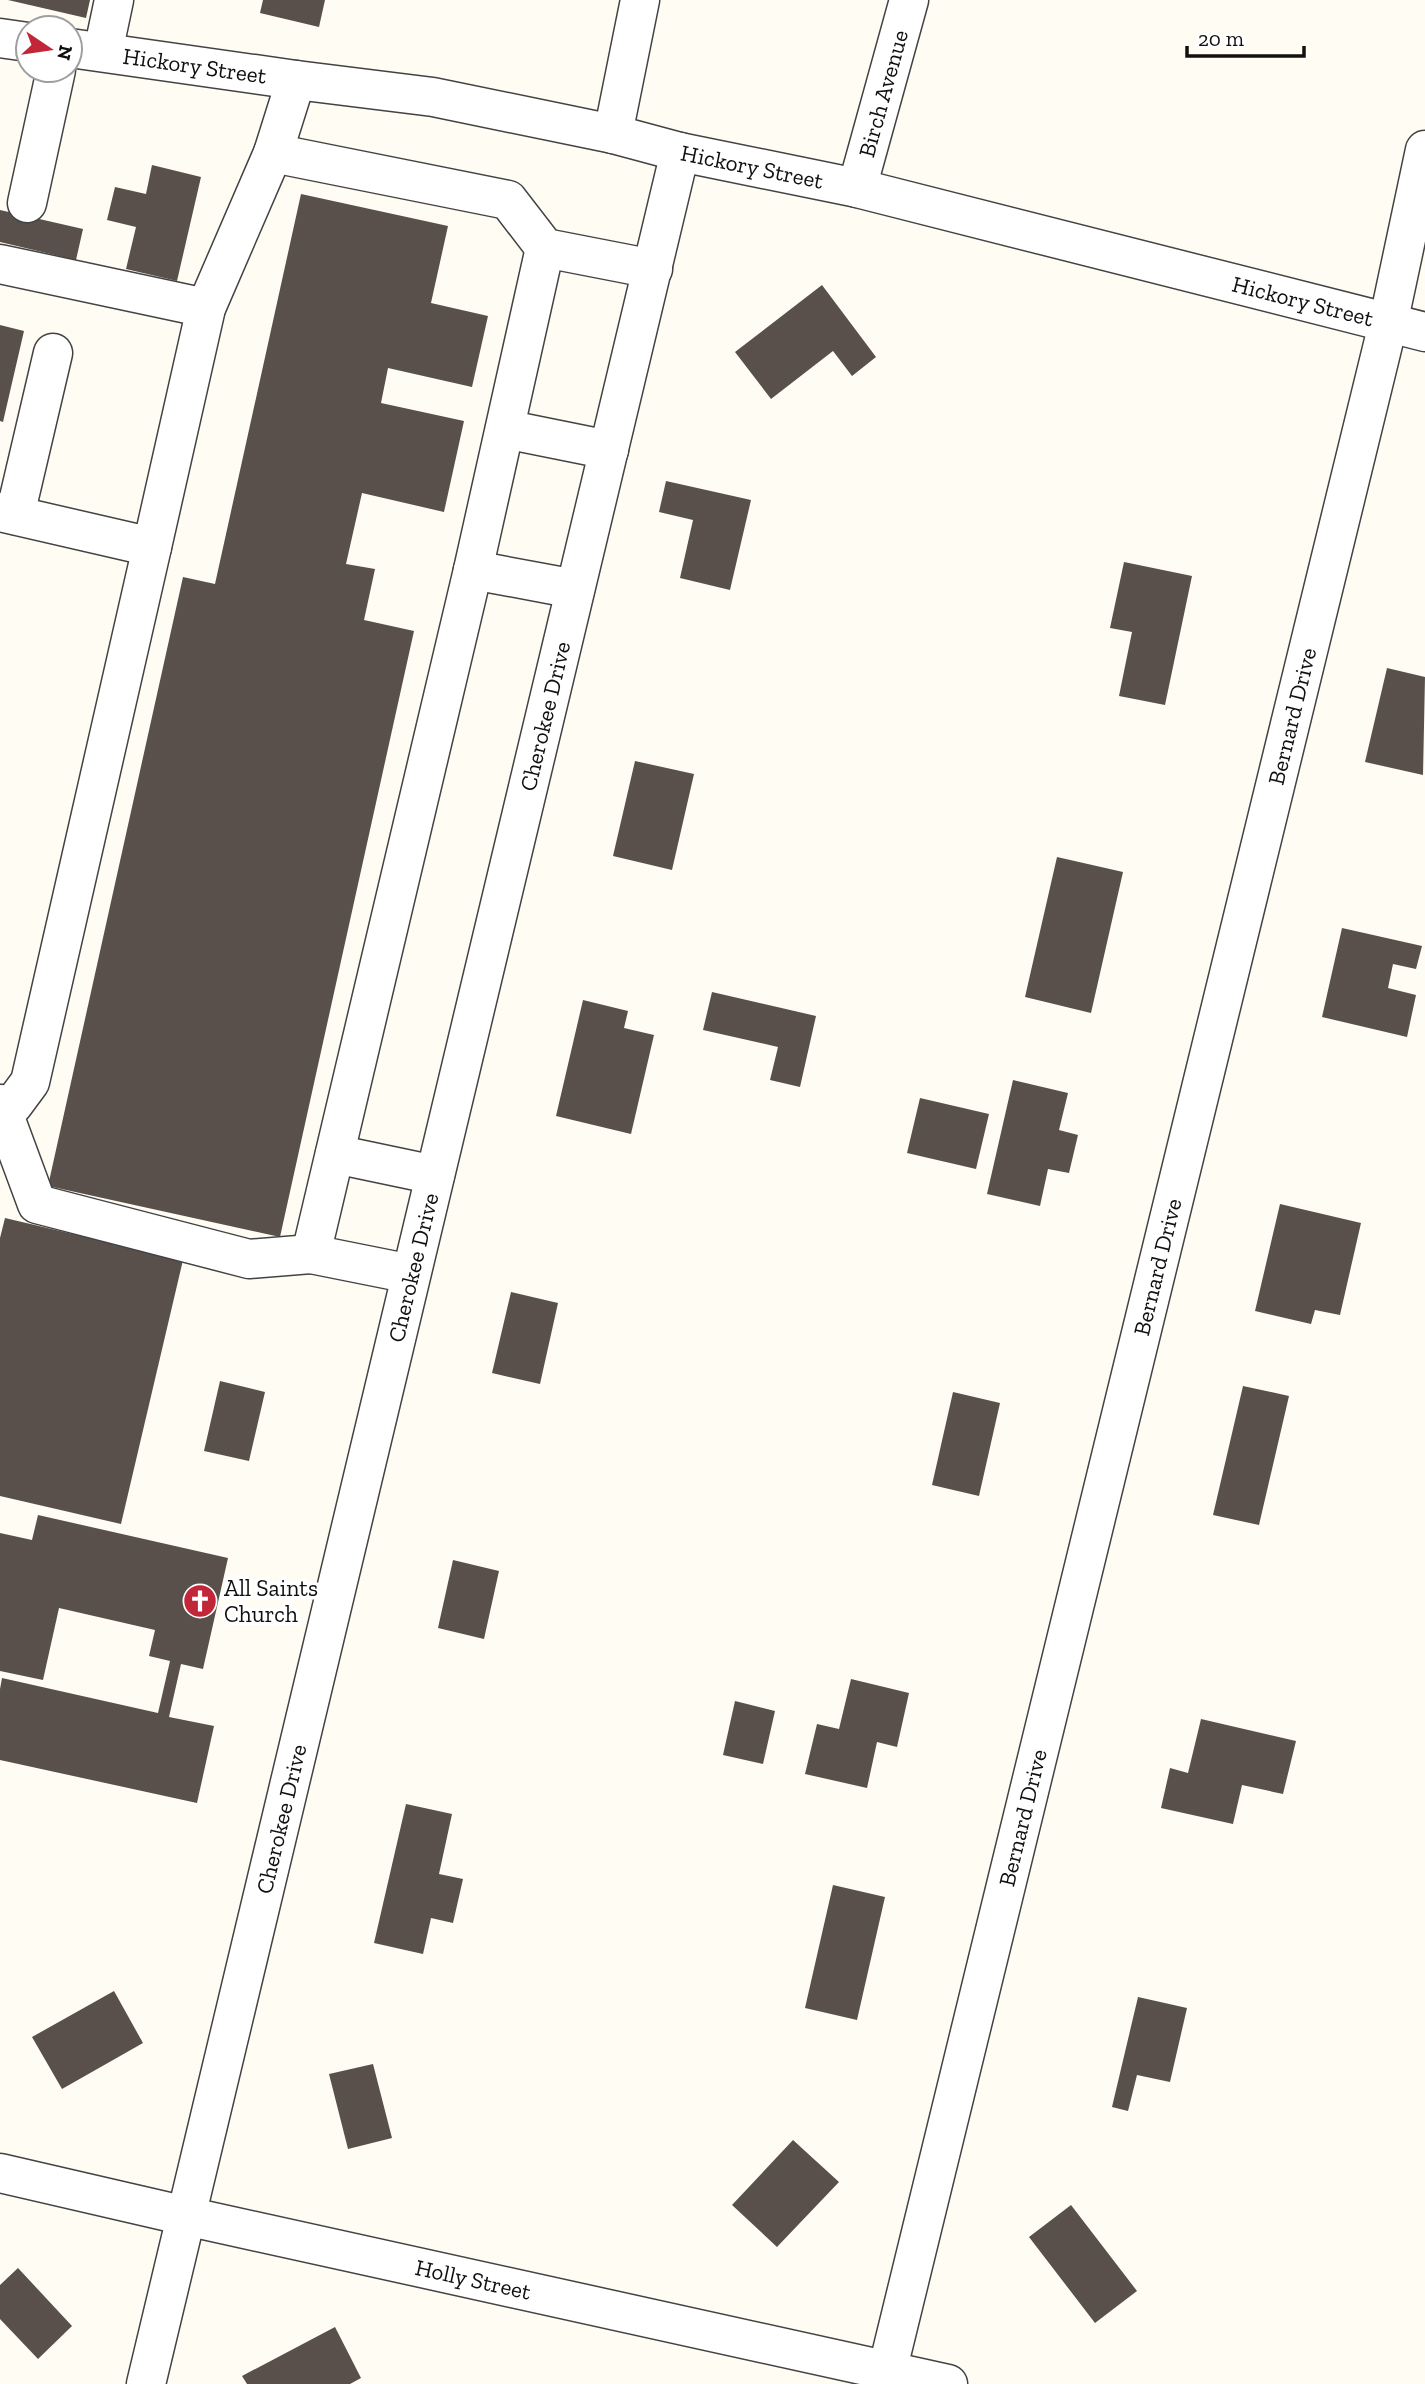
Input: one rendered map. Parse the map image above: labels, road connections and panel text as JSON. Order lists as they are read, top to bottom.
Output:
{
  "streets": {
    "street": [
      "Hickory Street",
      "Birch Avenue",
      "Cherokee Drive",
      "Bernard Drive",
      "Holly Street"
    ]
  },
  "crossings": [
    ["Hickory Street", "Birch Avenue"],
    ["Hickory Street", "Cherokee Drive"],
    ["Hickory Street", "Bernard Drive"],
    ["Cherokee Drive", "Holly Street"],
    ["Bernard Drive", "Holly Street"]
  ],
  "places": {
    "church": ["All Saints Church"]
  },
  "scale_bar": "20 m",
  "north": "right"
}
